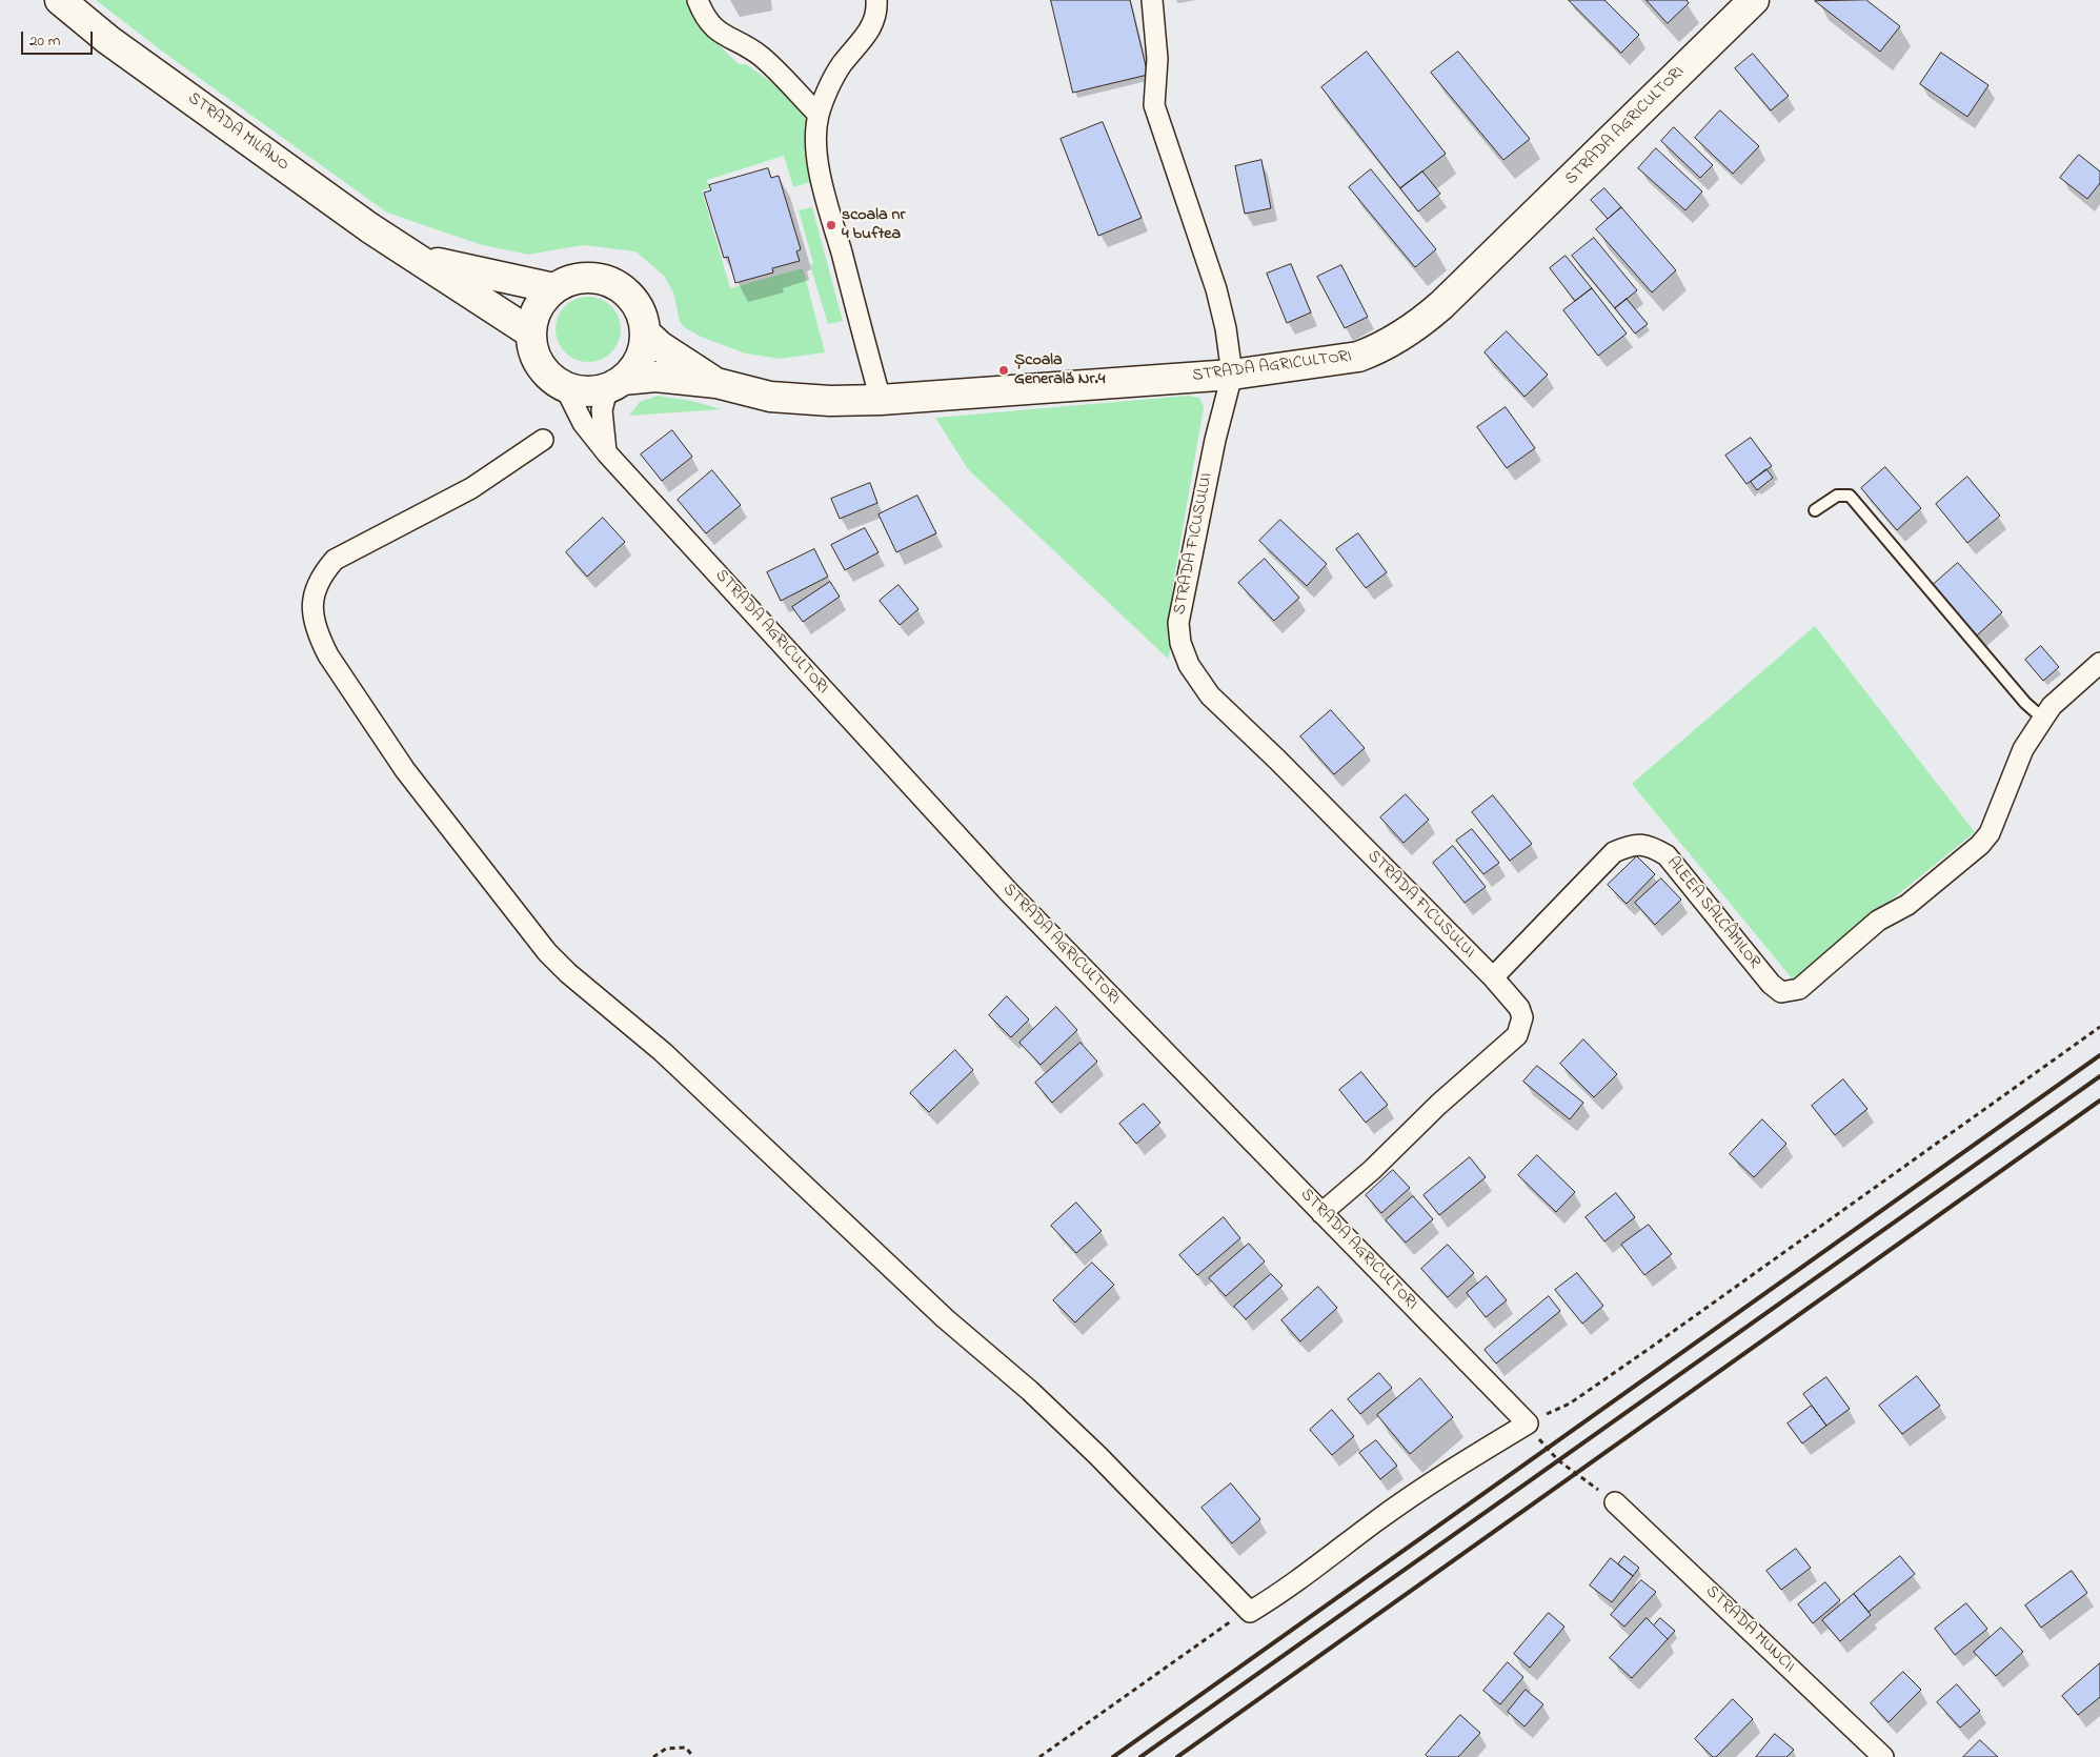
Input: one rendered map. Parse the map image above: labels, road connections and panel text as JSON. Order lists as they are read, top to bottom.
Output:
{
  "streets": {
    "main road": ["STRADA AGRICULTORI", "STRADA MILANO"],
    "street": ["STRADA FICUSULUI", "ALEEA SALCÂMILOR", "STRADA MUNCII"]
  },
  "crossings": [
    ["STRADA AGRICULTORI", "STRADA MILANO"],
    ["STRADA AGRICULTORI", "STRADA FICUSULUI"],
    ["STRADA FICUSULUI", "ALEEA SALCÂMILOR"]
  ],
  "places": ["scoala nr 4 buftea", "Școala Generală Nr.4"],
  "scale_bar": "20 m"
}
